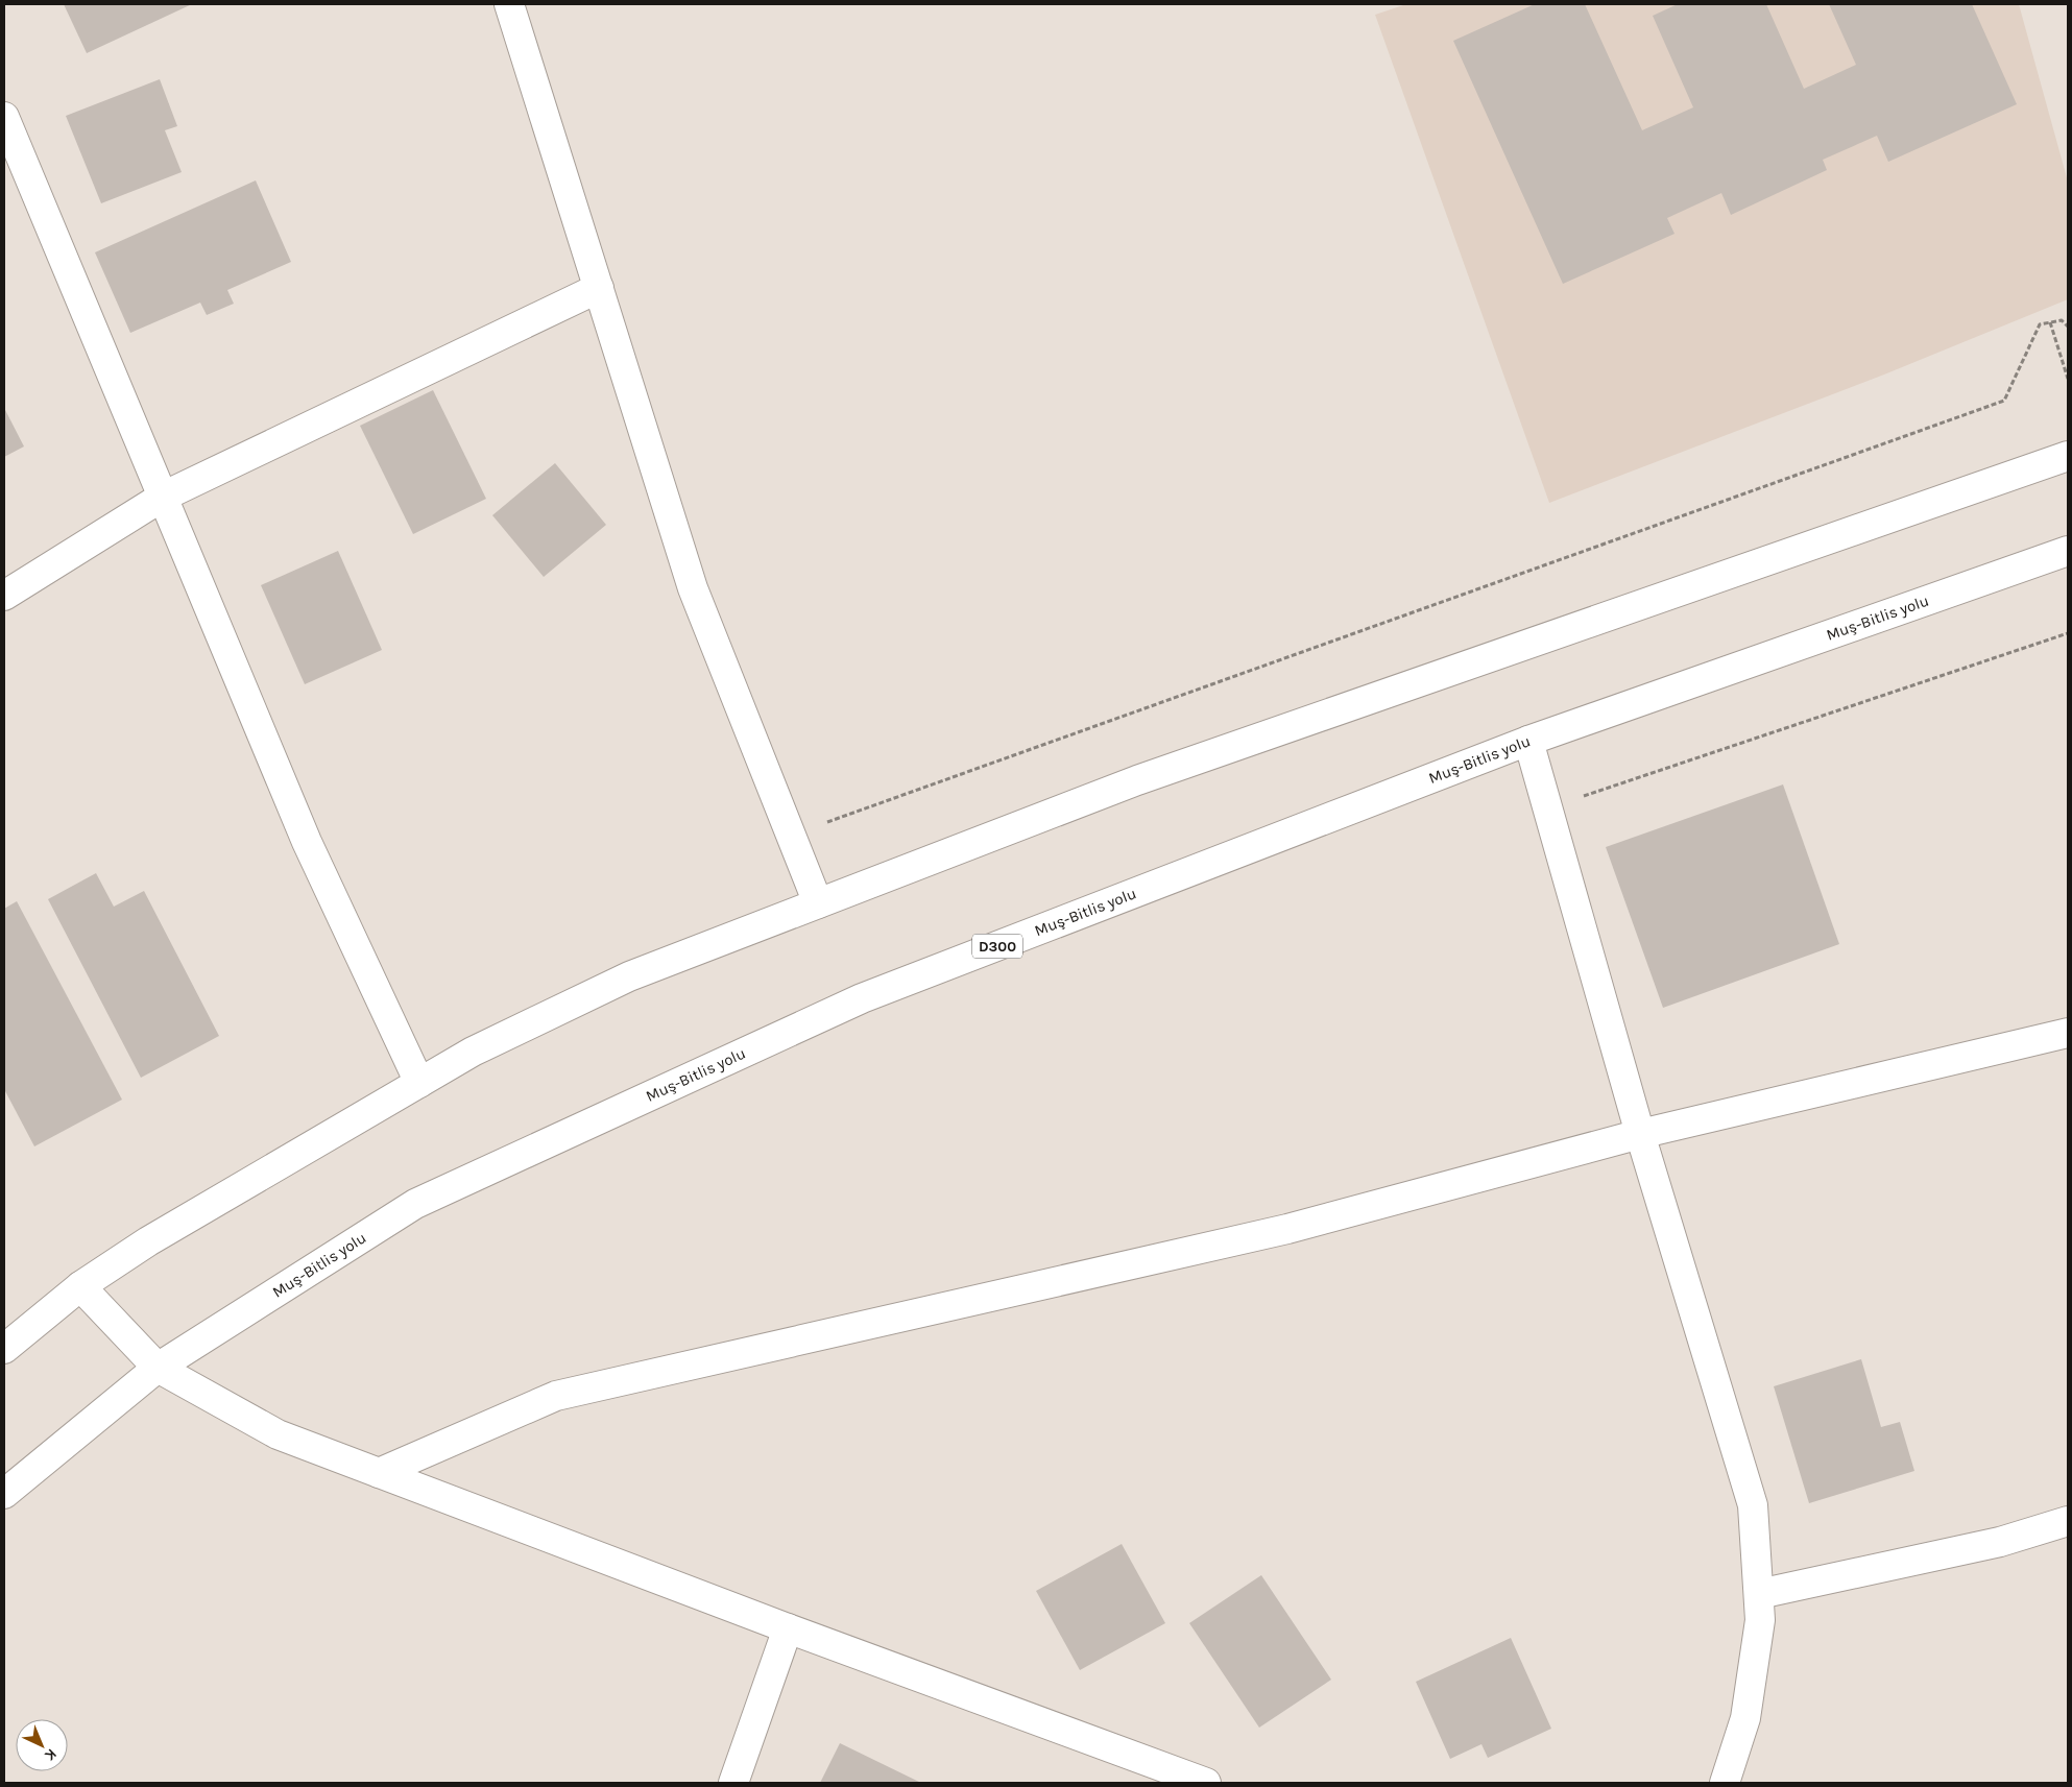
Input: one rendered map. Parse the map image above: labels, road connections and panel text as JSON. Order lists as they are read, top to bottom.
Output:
{
  "streets": {
    "main road": ["Muş-Bitlis yolu", "D300"]
  },
  "north": "bottom right"
}
